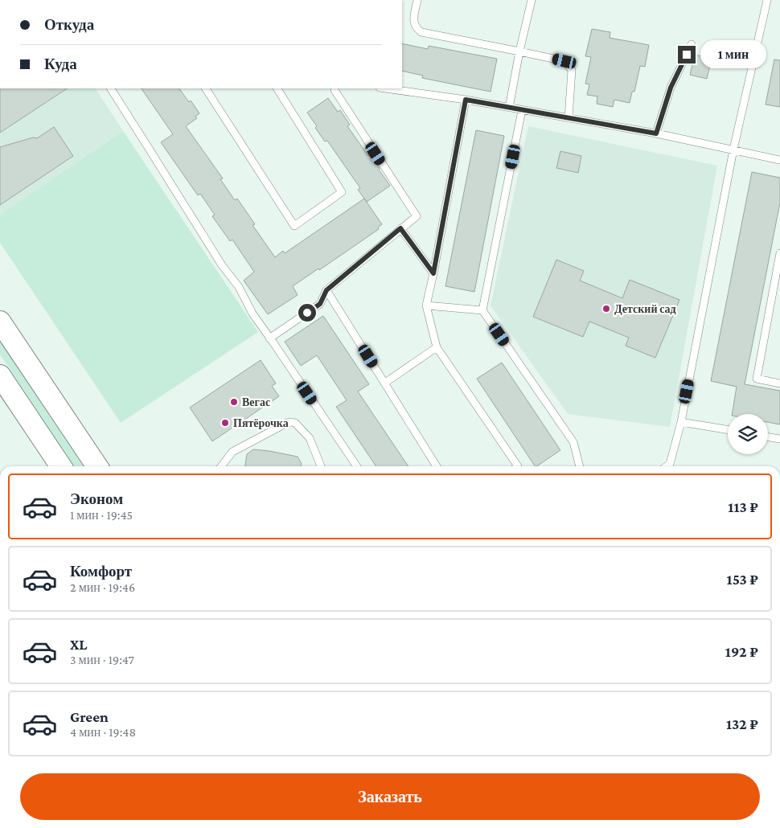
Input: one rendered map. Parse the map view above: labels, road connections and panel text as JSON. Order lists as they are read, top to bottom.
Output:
{
  "places": ["Детский сад", "Вегас", "Пятёрочка"],
  "page": {
    "banner": ["Откуда", "Куда"],
    "bubble": "1 мин",
    "list": [
      {
        "name": "Эконом",
        "note": "1 мин · 19:45",
        "value": "113 ₽"
      },
      {
        "name": "Комфорт",
        "note": "2 мин · 19:46",
        "value": "153 ₽"
      },
      {
        "name": "XL",
        "note": "3 мин · 19:47",
        "value": "192 ₽"
      },
      {
        "name": "Green",
        "note": "4 мин · 19:48",
        "value": "132 ₽"
      }
    ],
    "buttons": "Заказать"
  }
}
